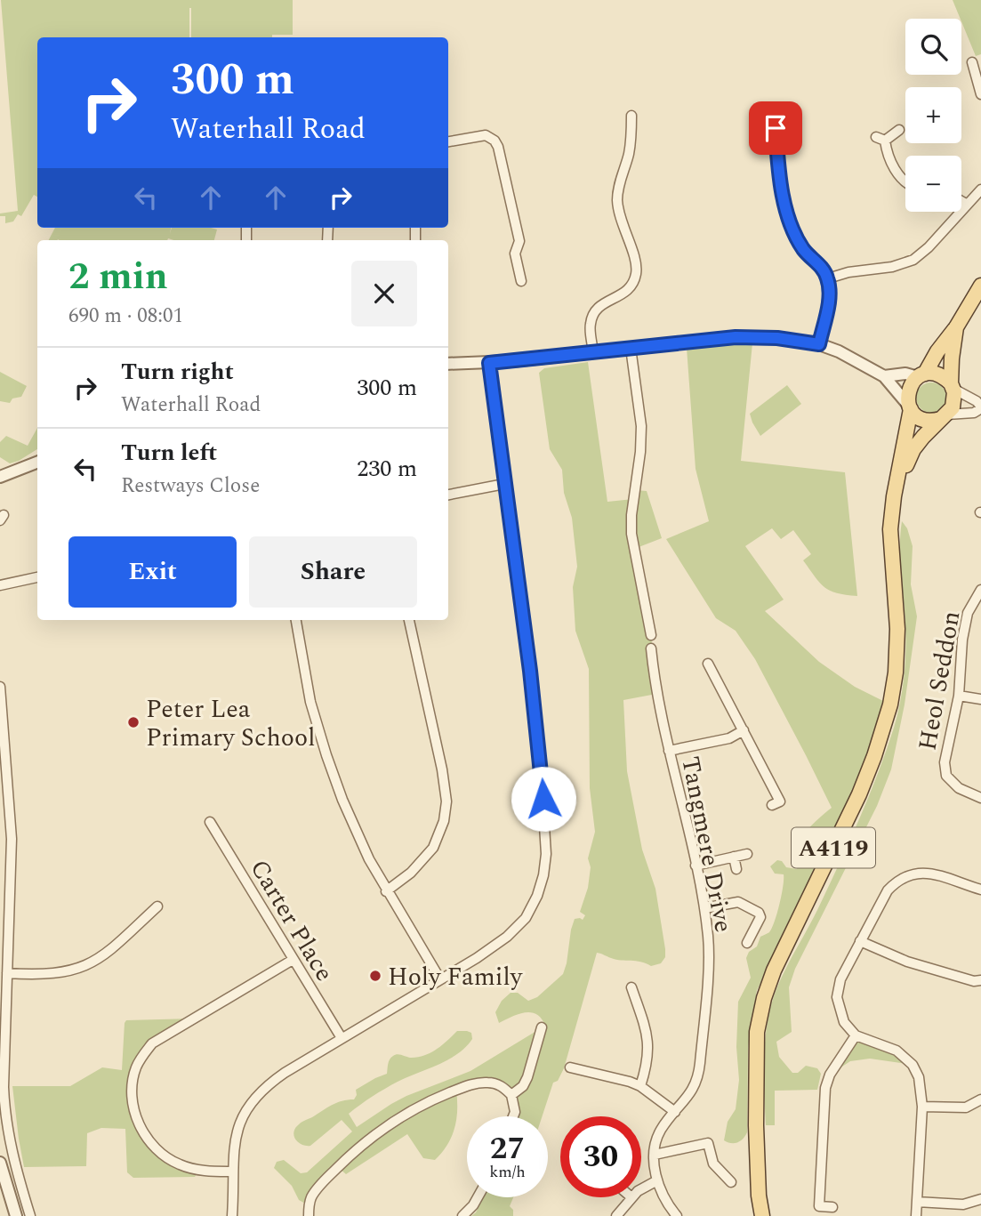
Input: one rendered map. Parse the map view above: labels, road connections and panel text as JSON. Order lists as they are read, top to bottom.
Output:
{
  "streets": {
    "main road": ["A4119"],
    "street": ["Heol Seddon", "Tangmere Drive", "Carter Place"]
  },
  "places": ["Peter Lea Primary School", "Holy Family"],
  "page": {
    "map_buttons": ["+", "−"],
    "turn": ["300 m", "Waterhall Road"],
    "heading": ["2 min", "690 m · 08:01"],
    "list": [
      {
        "name": "Turn right",
        "note": "Waterhall Road",
        "value": "300 m"
      },
      {
        "name": "Turn left",
        "note": "Restways Close",
        "value": "230 m"
      }
    ],
    "buttons": ["Exit", "Share"],
    "speed": "27 km/h",
    "limit": "30"
  }
}
